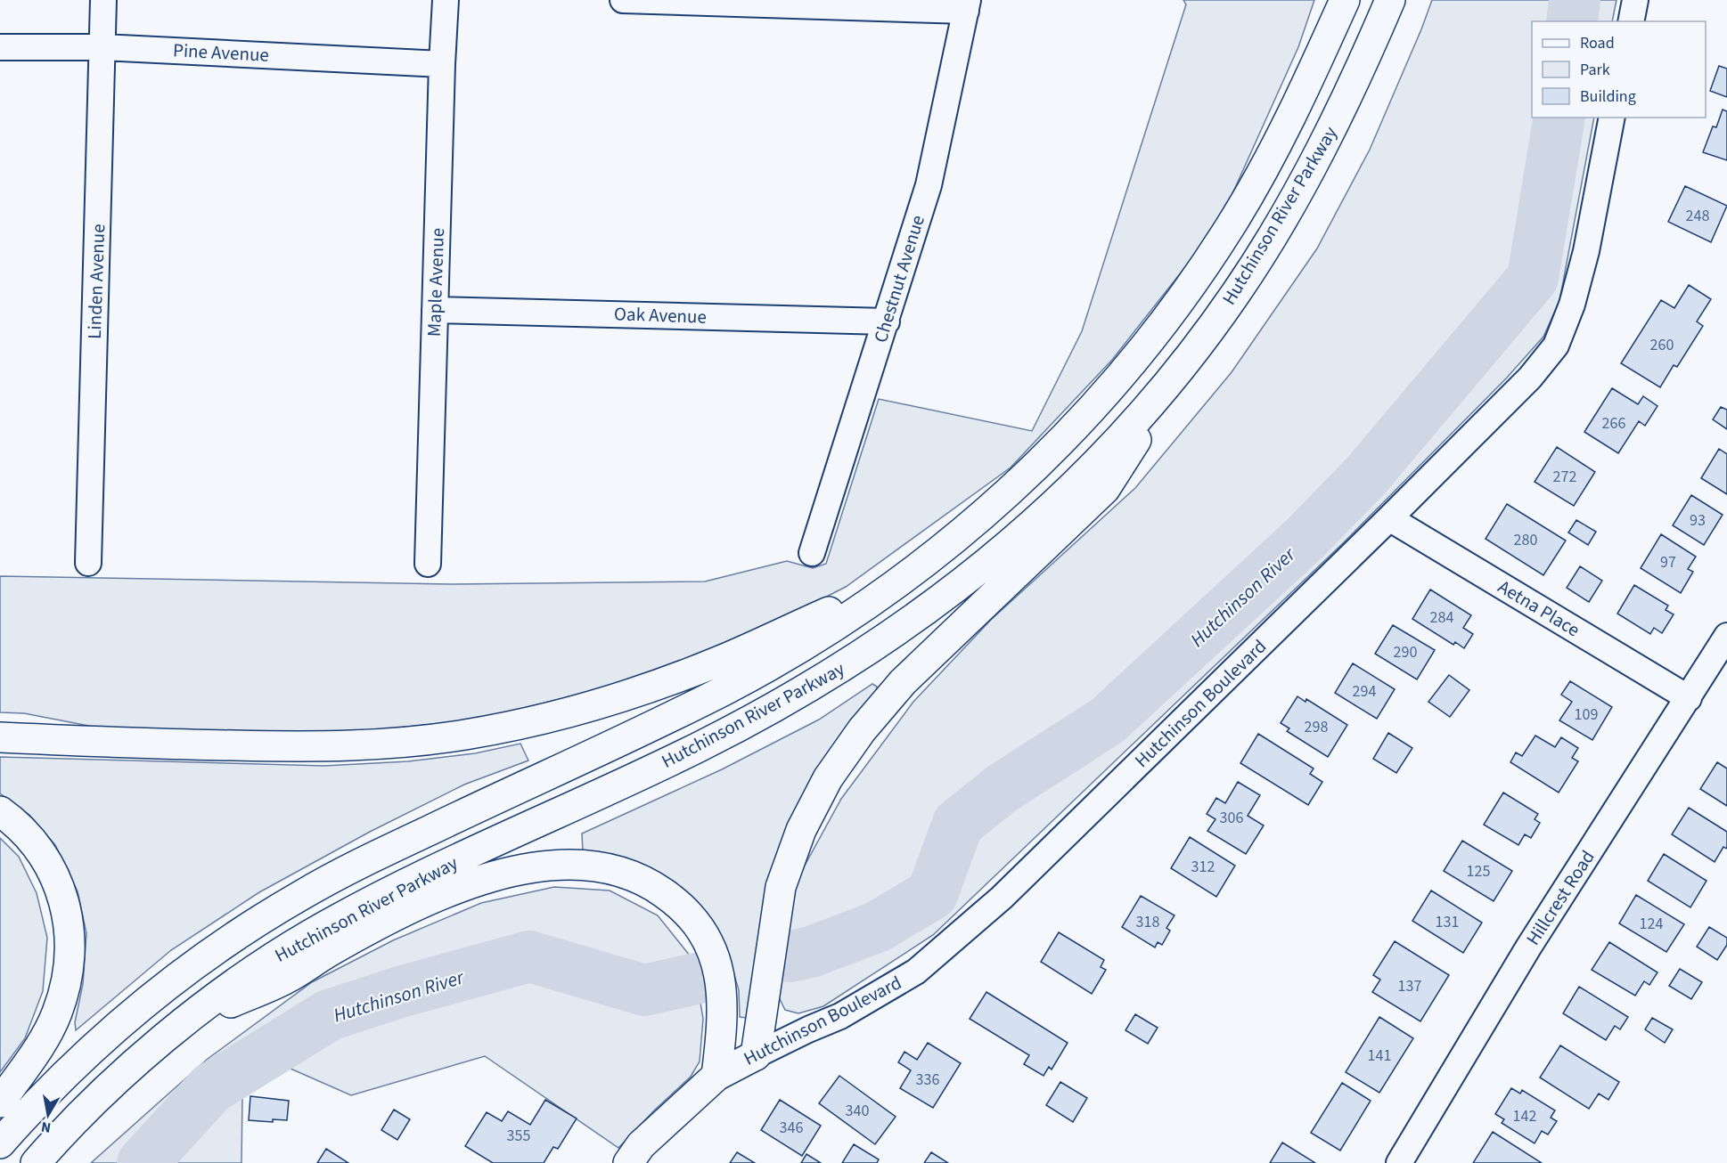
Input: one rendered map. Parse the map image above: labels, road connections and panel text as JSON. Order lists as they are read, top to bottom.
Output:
{
  "streets": {
    "main road": ["Hutchinson River Parkway", "Hutchinson Boulevard"],
    "street": [
      "Pine Avenue",
      "Chestnut Avenue",
      "Linden Avenue",
      "Maple Avenue",
      "Oak Avenue",
      "Aetna Place",
      "Hillcrest Road"
    ]
  },
  "crossings": [
    ["Pine Avenue", "Linden Avenue"],
    ["Pine Avenue", "Maple Avenue"],
    ["Chestnut Avenue", "Oak Avenue"],
    ["Maple Avenue", "Oak Avenue"],
    ["Aetna Place", "Hutchinson Boulevard"],
    ["Aetna Place", "Hillcrest Road"]
  ],
  "water": ["Hutchinson River"],
  "house_numbers": [
    "248",
    "260",
    "266",
    "272",
    "93",
    "280",
    "97",
    "284",
    "290",
    "294",
    "109",
    "298",
    "306",
    "312",
    "125",
    "318",
    "131",
    "124",
    "137",
    "141",
    "336",
    "340",
    "142",
    "346",
    "355"
  ],
  "legend": ["Road", "Park", "Building"],
  "north": "bottom"
}
